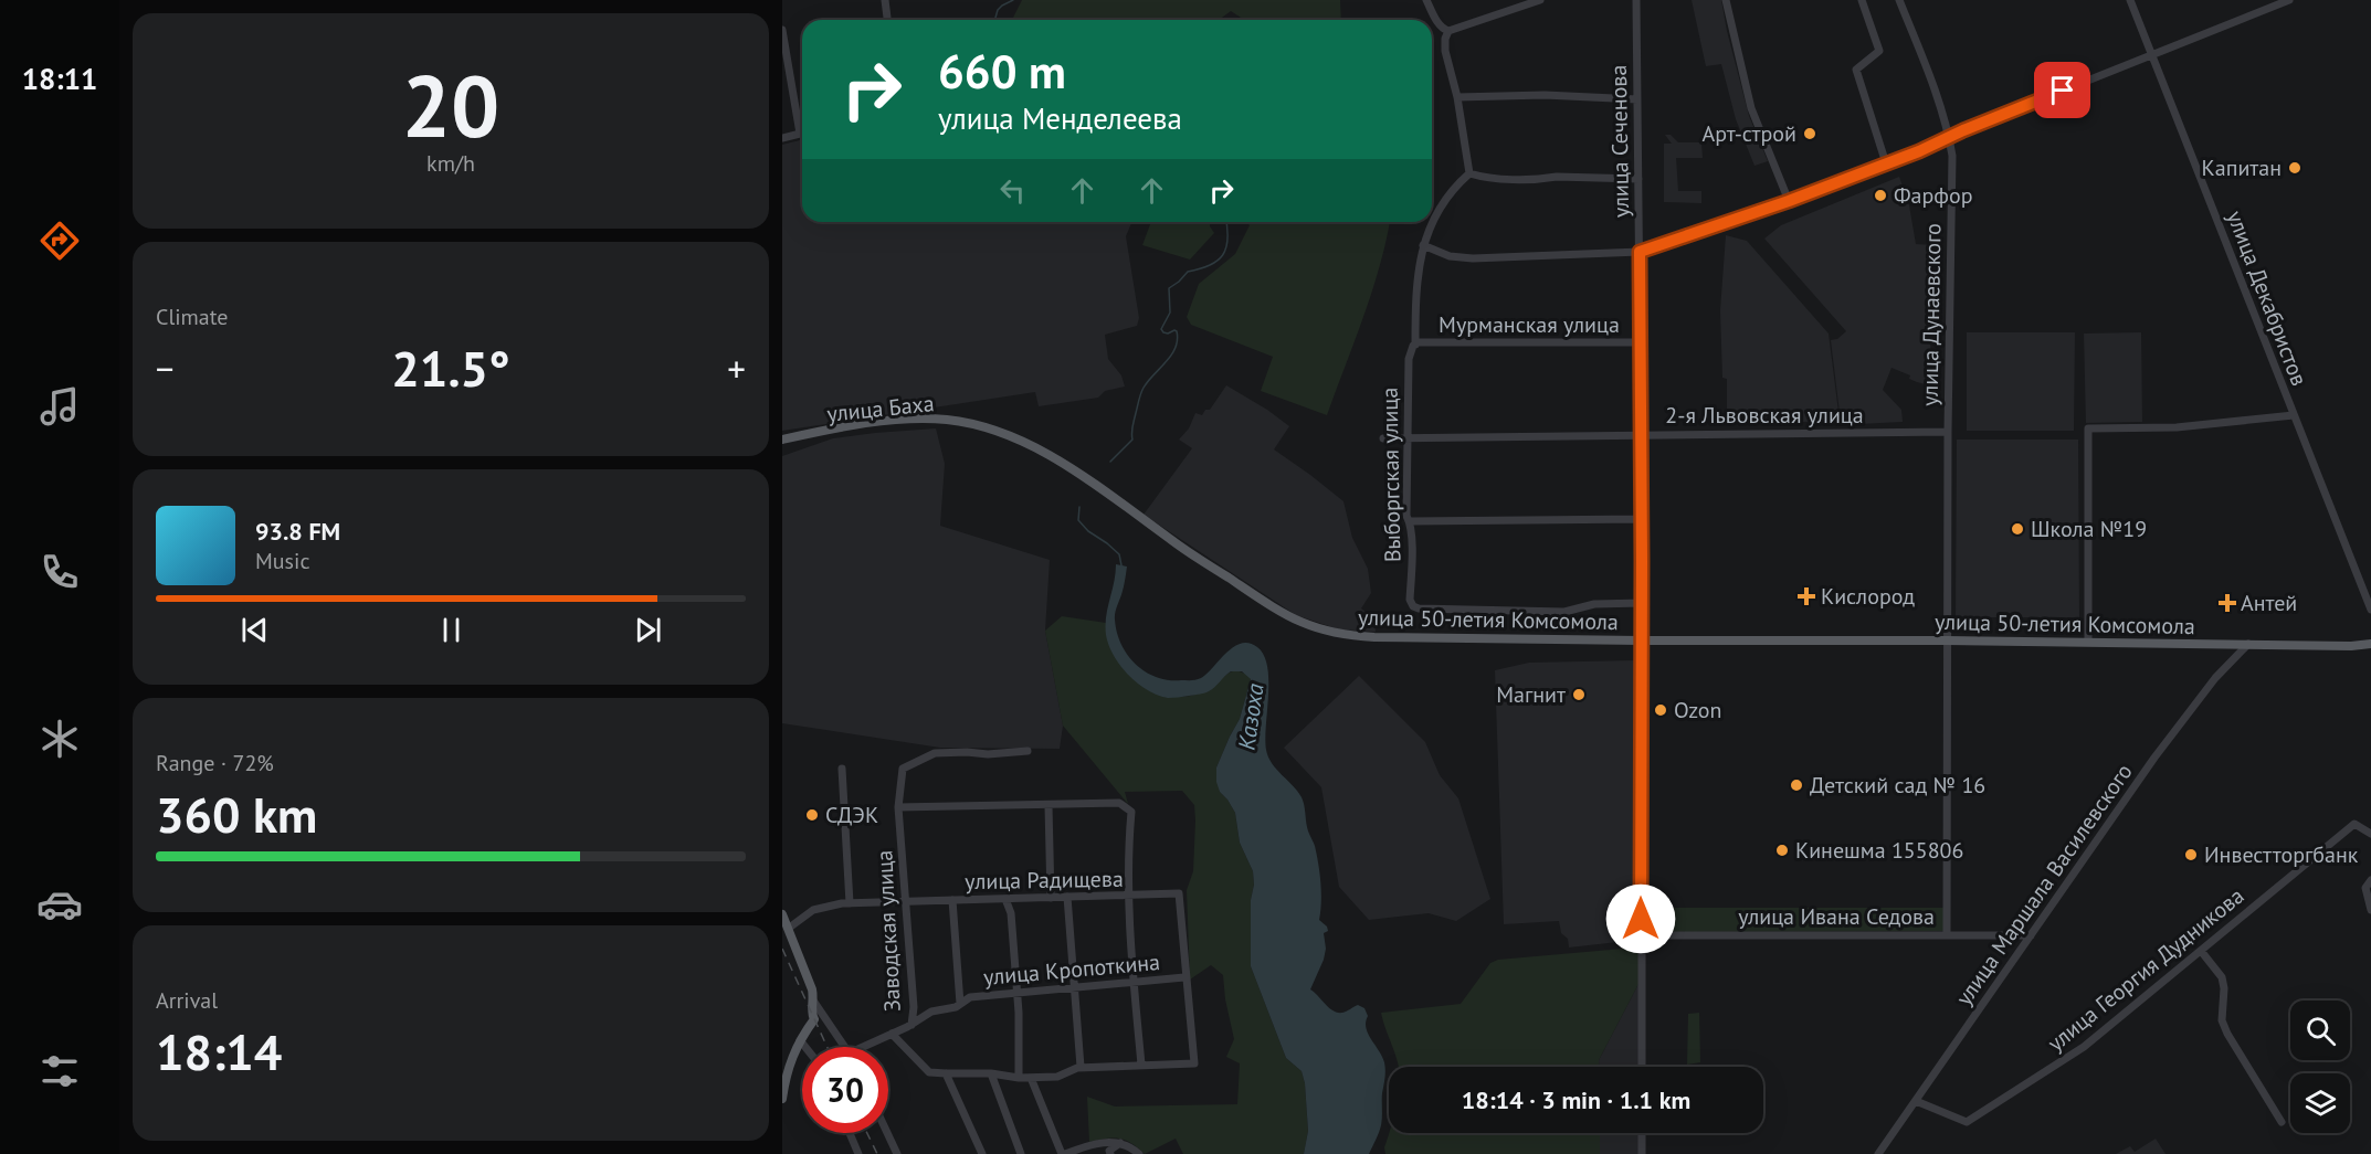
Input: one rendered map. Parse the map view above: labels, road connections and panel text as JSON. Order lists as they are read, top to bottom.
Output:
{
  "streets": {
    "main road": ["улица Баха", "улица 50-летия Комсомола"],
    "street": [
      "улица Сеченова",
      "улица Декабристов",
      "улица Дунаевского",
      "Мурманская улица",
      "2-я Львовская улица",
      "Выборгская улица",
      "улица Радищева",
      "улица Маршала Василевского",
      "улица Ивана Седова",
      "Заводская улица",
      "улица Кропоткина",
      "улица Георгия Дудникова"
    ]
  },
  "crossings": [
    ["улица Сеченова", "Мурманская улица"],
    ["улица Сеченова", "2-я Львовская улица"],
    ["улица Сеченова", "Выборгская улица"],
    ["улица Сеченова", "улица 50-летия Комсомола"],
    ["улица Сеченова", "улица Ивана Седова"],
    ["улица Дунаевского", "2-я Львовская улица"],
    ["улица Дунаевского", "улица 50-летия Комсомола"],
    ["Мурманская улица", "Выборгская улица"],
    ["улица Баха", "улица 50-летия Комсомола"],
    ["2-я Львовская улица", "Выборгская улица"],
    ["улица 50-летия Комсомола", "улица Маршала Василевского"],
    ["улица Радищева", "Заводская улица"],
    ["улица Радищева", "улица Кропоткина"],
    ["улица Маршала Василевского", "улица Ивана Седова"],
    ["улица Маршала Василевского", "улица Георгия Дудникова"],
    ["Заводская улица", "улица Кропоткина"]
  ],
  "water": ["Казоха"],
  "places": {
    "other": [
      "Арт-строй",
      "Капитан",
      "Фарфор",
      "Школа №19",
      "Магнит",
      "Ozon",
      "Детский сад № 16",
      "СДЭК",
      "Кинешма 155806",
      "Инвестторгбанк"
    ],
    "health": ["Кислород", "Антей"]
  },
  "page": {
    "tabs": "18:11",
    "tile": [
      ["20", "km/h"],
      "Climate",
      ["Range · 72%", "360 km"],
      ["Arrival", "18:14"]
    ],
    "turn": ["660 m", "улица Менделеева"],
    "heat": ["−", "21.5°", "+"],
    "song": ["93.8 FM", "Music"],
    "limit": "30",
    "trip": "18:14 · 3 min · 1.1 km"
  }
}
